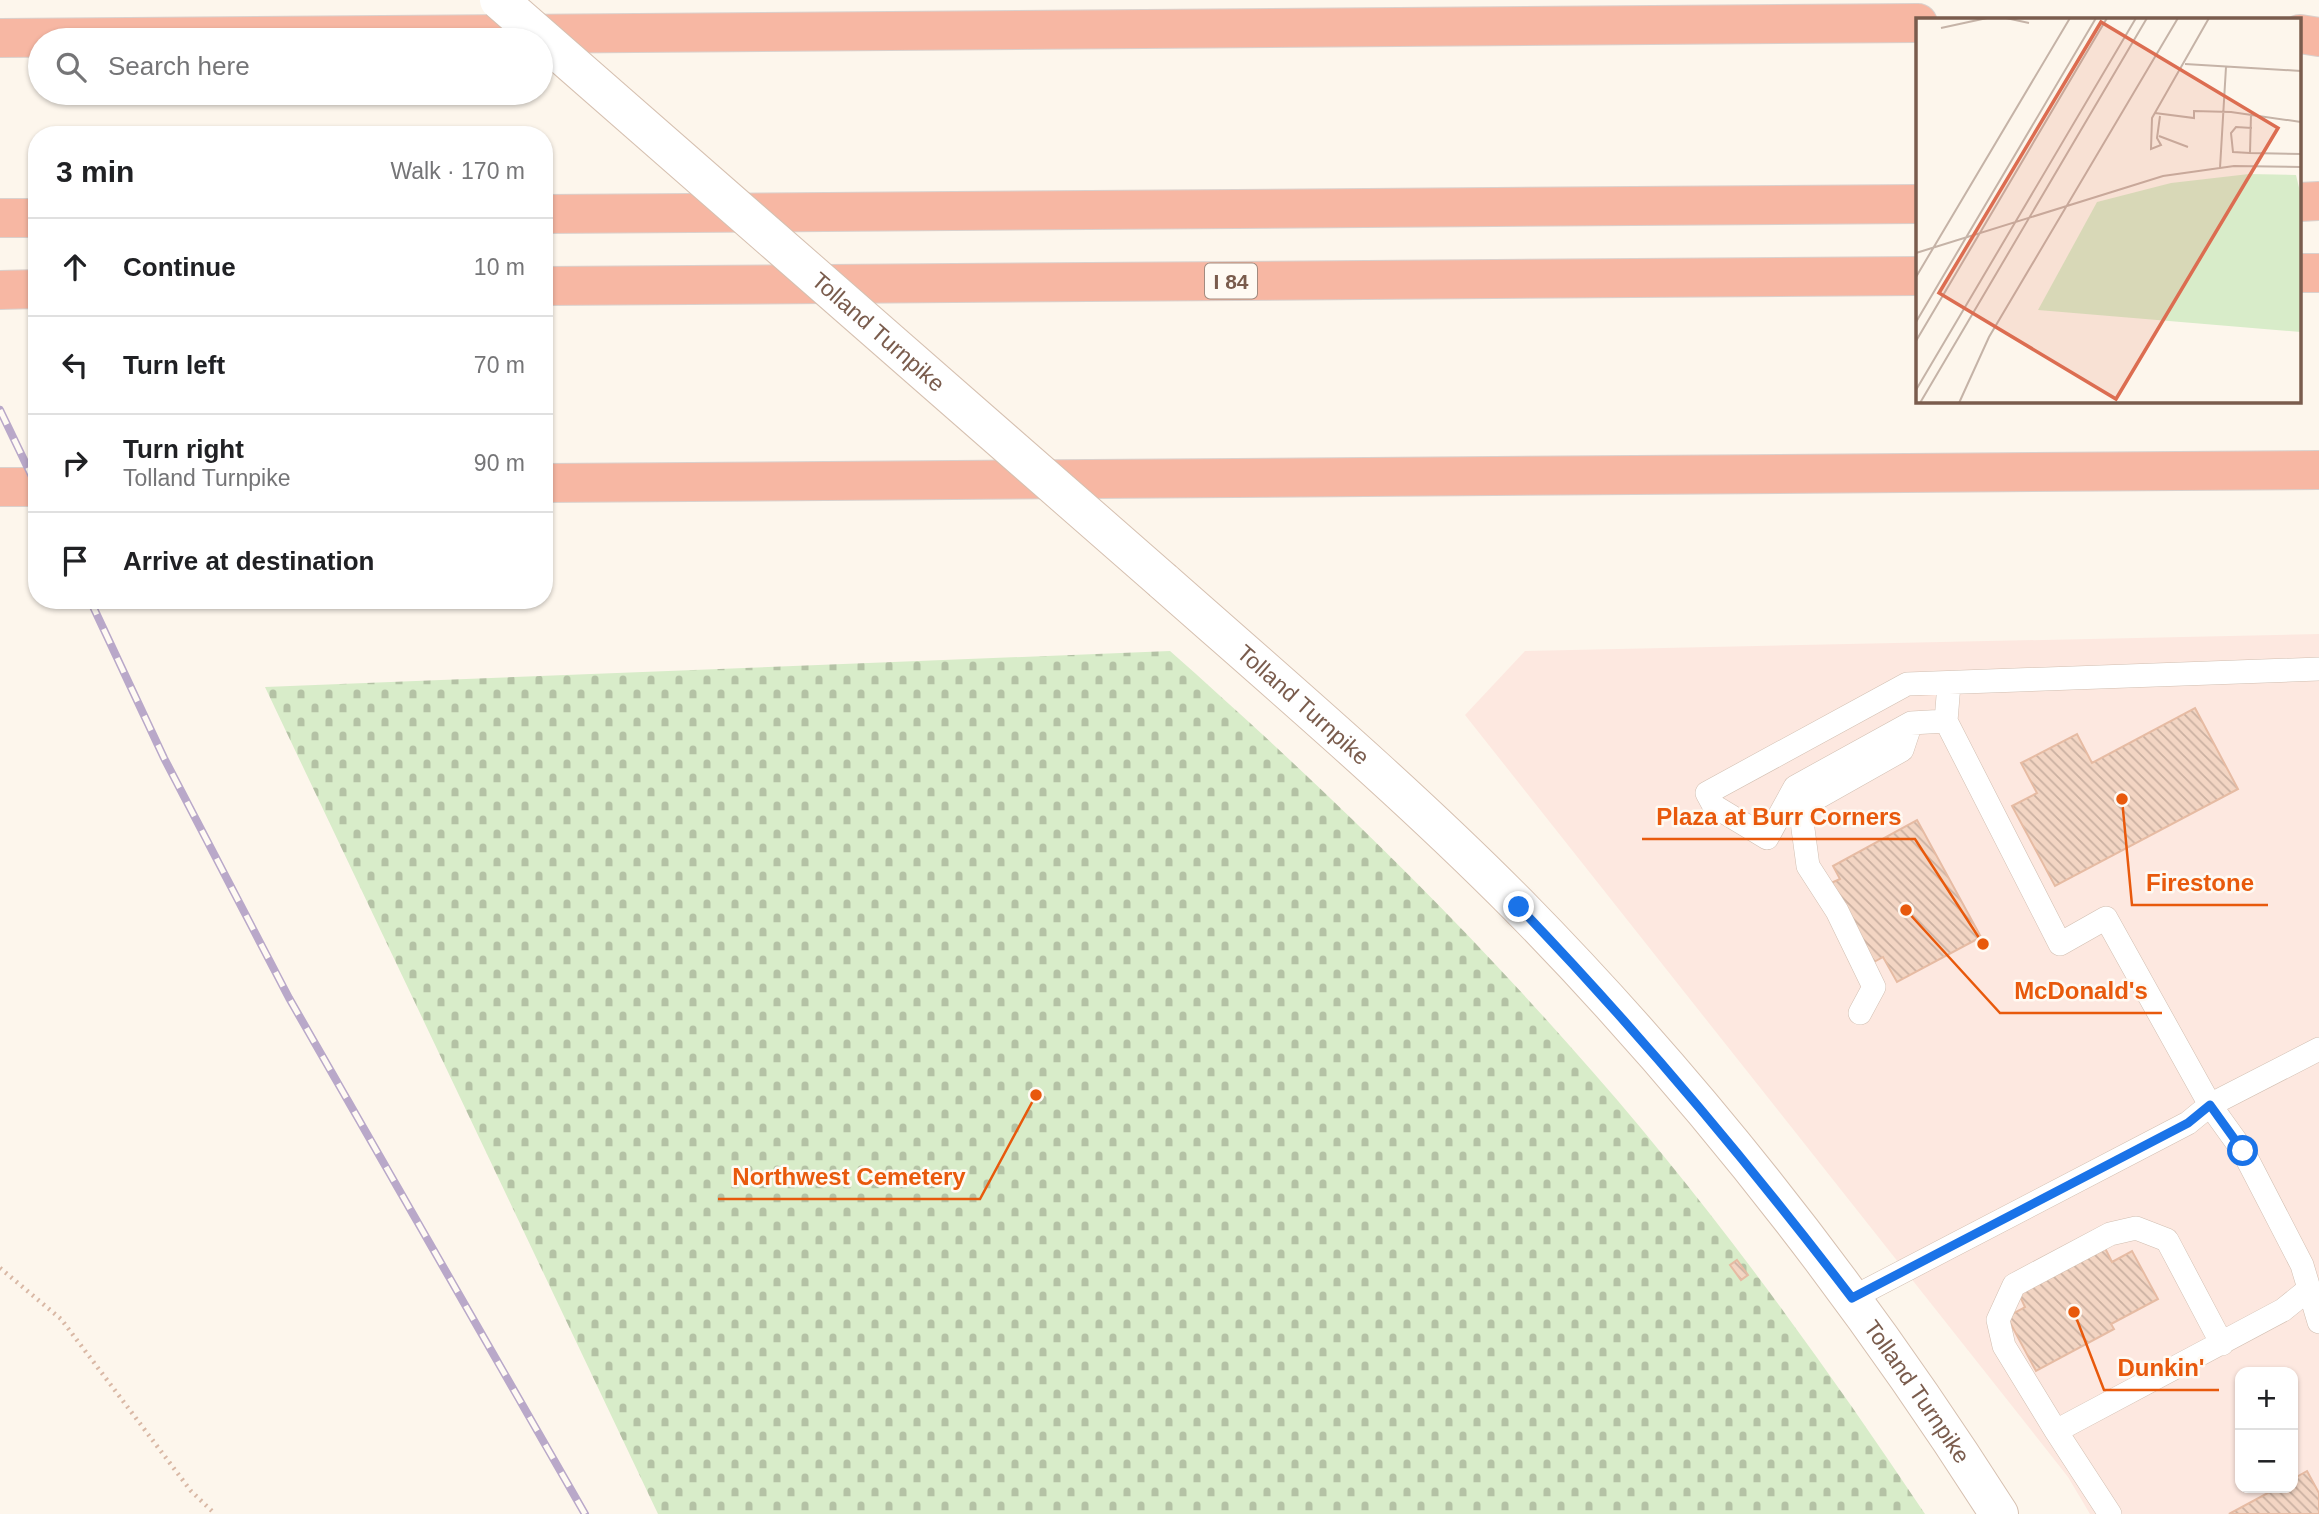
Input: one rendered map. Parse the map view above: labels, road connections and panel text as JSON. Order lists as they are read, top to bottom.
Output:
{
  "streets": {
    "highway": ["I 84"],
    "main road": ["Tolland Turnpike"]
  },
  "places": [
    "Firestone",
    "McDonald's",
    "Plaza at Burr Corners",
    "Northwest Cemetery",
    "Dunkin'"
  ],
  "page": {
    "search": "Search here",
    "heading": ["3 min", "Walk · 170 m"],
    "list": [
      ["Continue", "10 m"],
      ["Turn left", "70 m"],
      ["Turn right", "Tolland Turnpike", "90 m"],
      "Arrive at destination"
    ],
    "map_buttons": ["+", "−"]
  }
}
